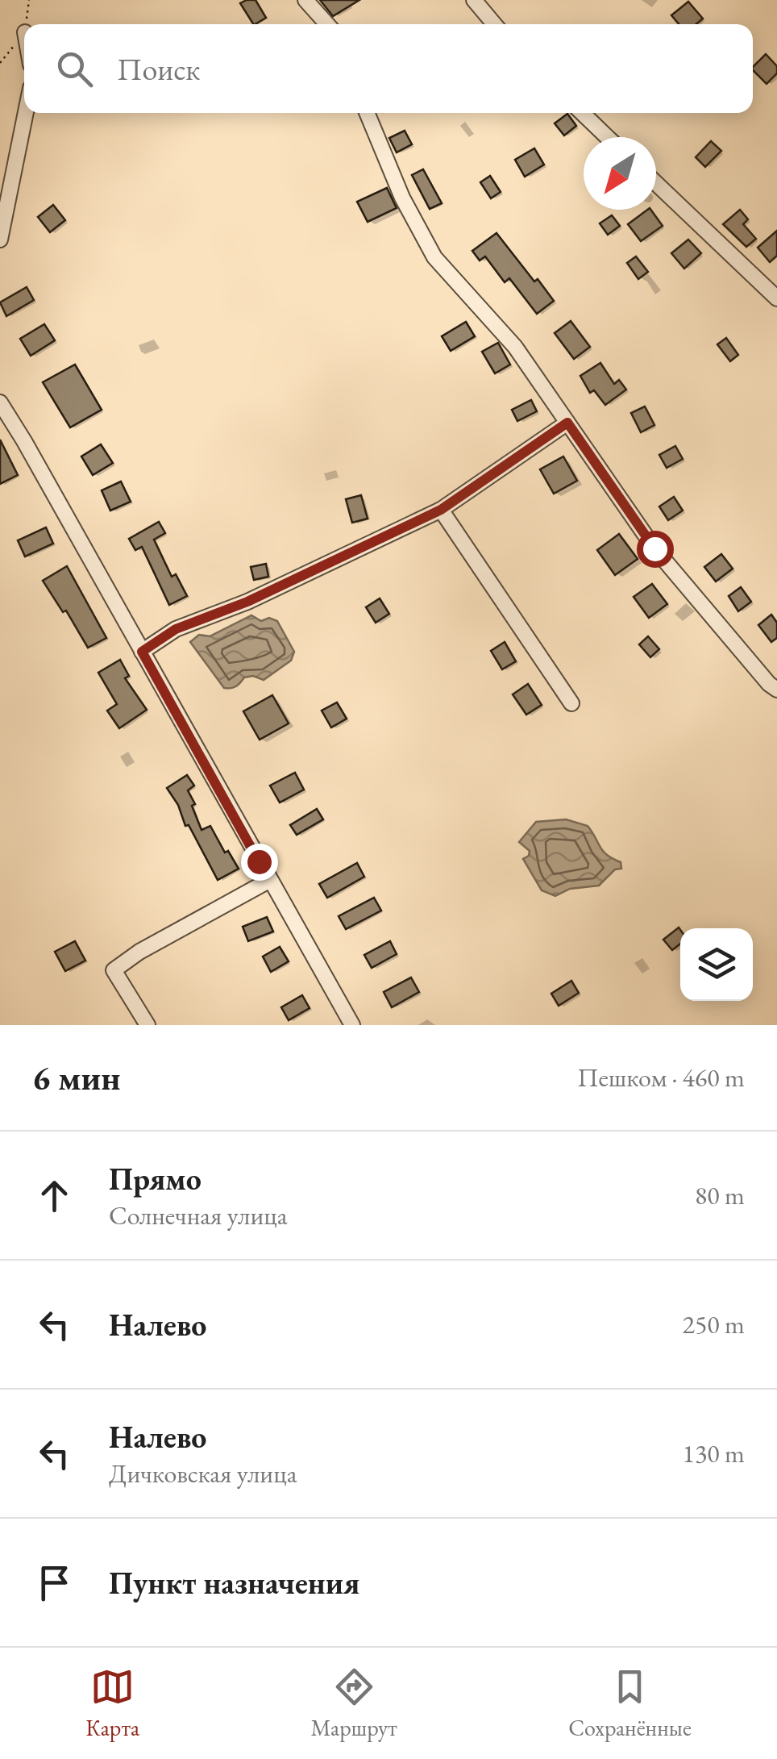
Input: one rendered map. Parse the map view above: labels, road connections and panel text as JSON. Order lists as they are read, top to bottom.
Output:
{
  "north": "bottom left",
  "page": {
    "search": "Поиск",
    "heading": ["6 мин", "Пешком · 460 m"],
    "list": [
      ["Прямо", "Солнечная улица", "80 m"],
      ["Налево", "250 m"],
      ["Налево", "Дичковская улица", "130 m"],
      "Пункт назначения"
    ],
    "nav": ["Карта", "Маршрут", "Сохранённые"]
  }
}
